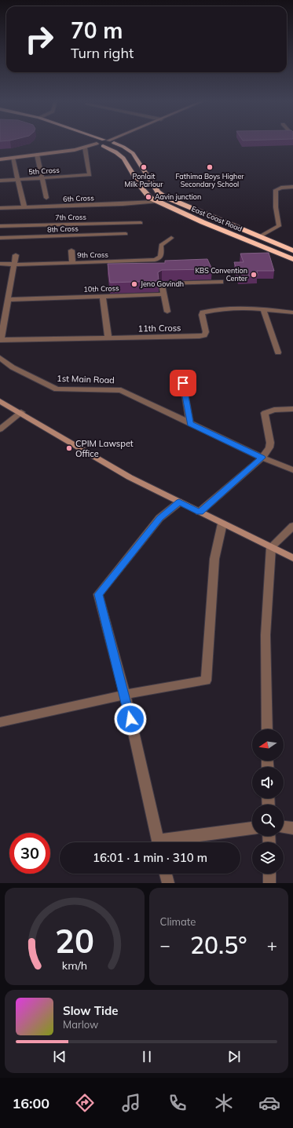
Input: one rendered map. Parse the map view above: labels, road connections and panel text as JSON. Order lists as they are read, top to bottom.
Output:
{
  "streets": {
    "highway": ["East Coast Road"],
    "street": [
      "5th Cross",
      "6th Cross",
      "7th Cross",
      "8th Cross",
      "9th Cross",
      "10th Cross",
      "11th Cross",
      "1st Main Road"
    ]
  },
  "crossings": [
    ["6th Cross", "East Coast Road"]
  ],
  "places": [
    "Ponlait Milk Parlour",
    "Fathima Boys Higher Secondary School",
    "Aavin junction",
    "KBS Convention Center",
    "Jeno Govindh",
    "CPIM Lawspet Office"
  ],
  "north": "left",
  "page": {
    "turn": ["70 m", "Turn right"],
    "limit": "30",
    "trip": "16:01 · 1 min · 310 m",
    "tile": "Climate",
    "heat": ["−", "20.5°", "+"],
    "song": ["Slow Tide", "Marlow"],
    "tabs": "16:00",
    "gauge": ["20", "km/h"]
  }
}
